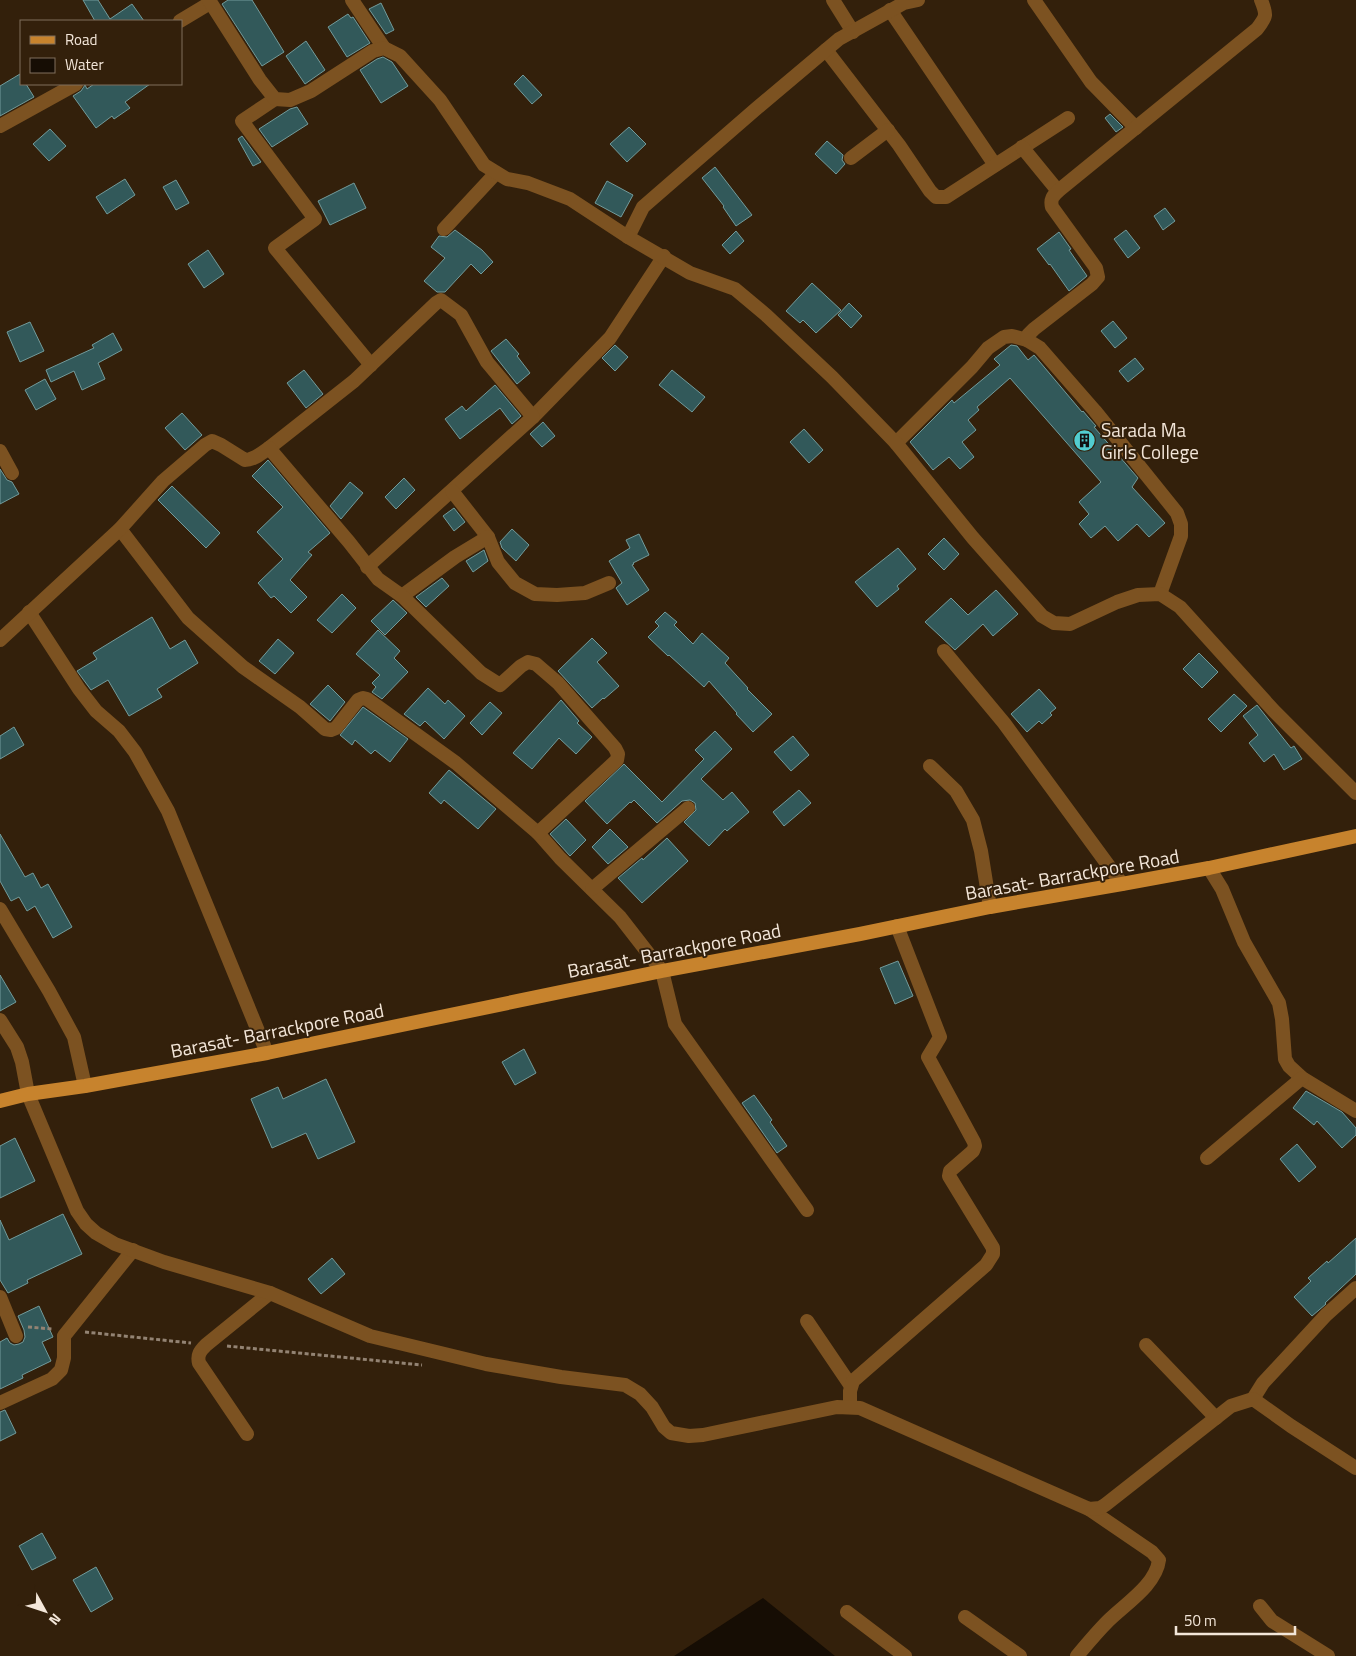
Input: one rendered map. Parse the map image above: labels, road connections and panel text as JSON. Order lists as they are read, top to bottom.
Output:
{
  "streets": {
    "main road": ["Barasat- Barrackpore Road"]
  },
  "places": {
    "building": ["Sarada Ma Girls College"]
  },
  "legend": ["Road", "Water"],
  "scale_bar": "50 m",
  "north": "bottom right"
}
